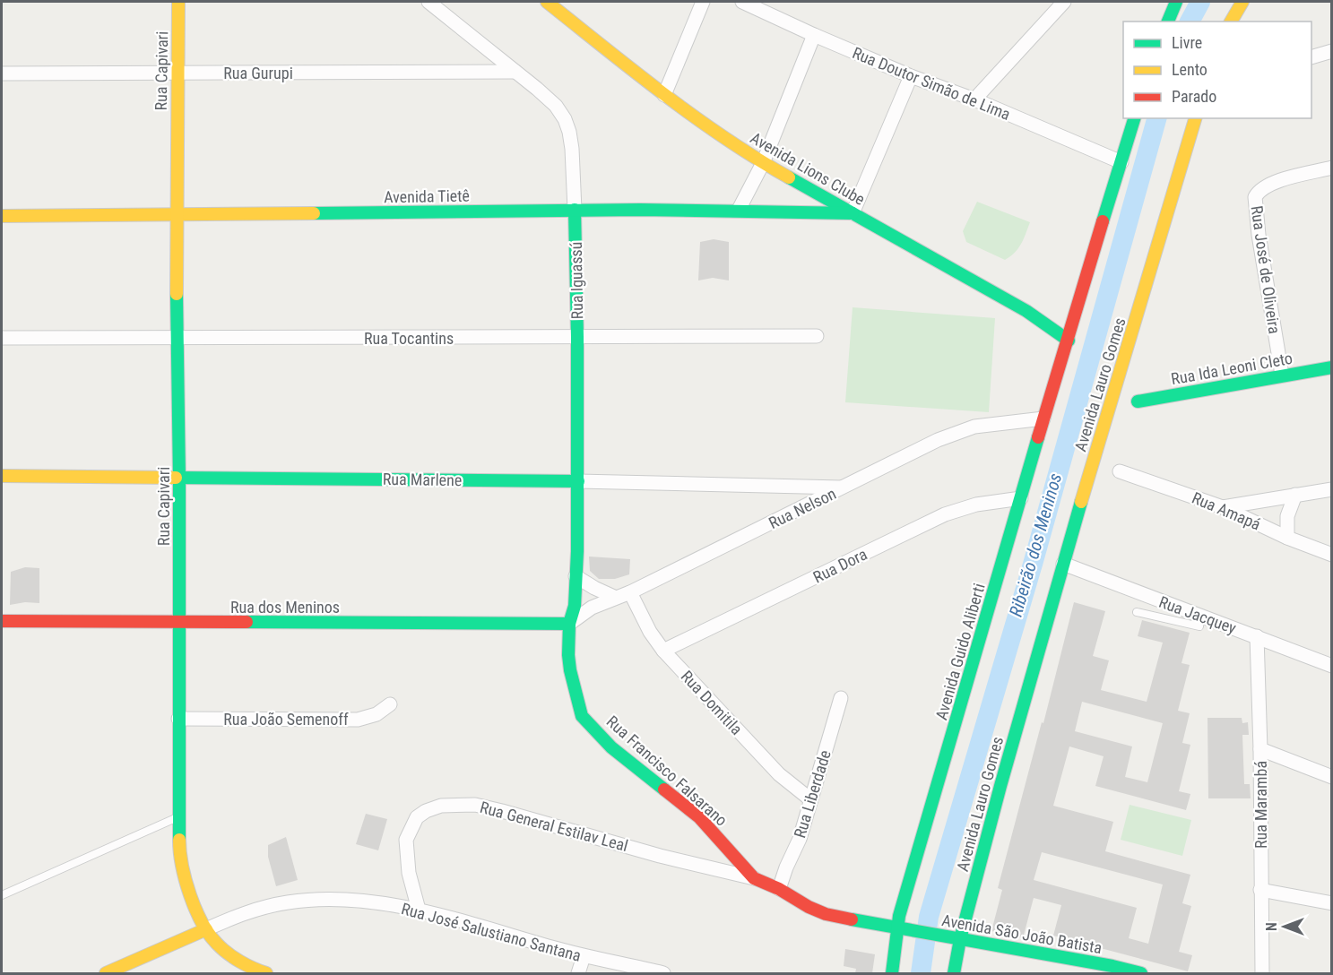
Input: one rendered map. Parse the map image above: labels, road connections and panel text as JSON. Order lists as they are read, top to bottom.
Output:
{
  "streets": {
    "street": [
      "Rua Capivari",
      "Rua Gurupi",
      "Rua Doutor Simão de Lima",
      "Avenida Lions Clube",
      "Avenida Tietê",
      "Rua José de Oliveira",
      "Rua Iguassú",
      "Rua Tocantins",
      "Rua Ida Leoni Cleto",
      "Avenida Lauro Gomes",
      "Rua Marlene",
      "Rua Nelson",
      "Rua Amapá",
      "Rua Dora",
      "Rua dos Meninos",
      "Rua Jacquey",
      "Avenida Guido Aliberti",
      "Rua Domitila",
      "Rua João Semenoff",
      "Rua Francisco Falsarano",
      "Rua Liberdade",
      "Rua Marambá",
      "Rua General Estilav Leal",
      "Rua José Salustiano Santana",
      "Avenida São João Batista"
    ]
  },
  "crossings": [
    ["Rua Capivari", "Rua Gurupi"],
    ["Rua Capivari", "Avenida Tietê"],
    ["Rua Capivari", "Rua Tocantins"],
    ["Rua Capivari", "Rua Marlene"],
    ["Rua Capivari", "Rua dos Meninos"],
    ["Rua Capivari", "Rua João Semenoff"],
    ["Rua Capivari", "Rua José Salustiano Santana"],
    ["Rua Gurupi", "Rua Iguassú"],
    ["Avenida Lions Clube", "Avenida Tietê"],
    ["Avenida Lions Clube", "Avenida Guido Aliberti"],
    ["Avenida Tietê", "Rua Iguassú"],
    ["Rua José de Oliveira", "Rua Ida Leoni Cleto"],
    ["Rua Iguassú", "Rua Tocantins"],
    ["Rua Iguassú", "Rua Marlene"],
    ["Rua Iguassú", "Rua Nelson"],
    ["Rua Iguassú", "Rua dos Meninos"],
    ["Rua Iguassú", "Rua Francisco Falsarano"],
    ["Avenida Lauro Gomes", "Rua Jacquey"],
    ["Avenida Lauro Gomes", "Avenida São João Batista"],
    ["Rua Marlene", "Rua Nelson"],
    ["Rua Nelson", "Rua dos Meninos"],
    ["Rua Nelson", "Avenida Guido Aliberti"],
    ["Rua Nelson", "Rua Domitila"],
    ["Rua Nelson", "Rua Francisco Falsarano"],
    ["Rua Dora", "Avenida Guido Aliberti"],
    ["Rua Dora", "Rua Domitila"],
    ["Rua dos Meninos", "Rua Francisco Falsarano"],
    ["Rua Jacquey", "Rua Marambá"],
    ["Avenida Guido Aliberti", "Rua Francisco Falsarano"],
    ["Avenida Guido Aliberti", "Avenida São João Batista"],
    ["Rua Domitila", "Rua Liberdade"],
    ["Rua Francisco Falsarano", "Rua Liberdade"],
    ["Rua Francisco Falsarano", "Rua General Estilav Leal"],
    ["Rua Francisco Falsarano", "Avenida São João Batista"],
    ["Rua General Estilav Leal", "Rua José Salustiano Santana"]
  ],
  "water": ["Ribeirão dos Meninos"],
  "legend": ["Livre", "Lento", "Parado"],
  "north": "left"
}
